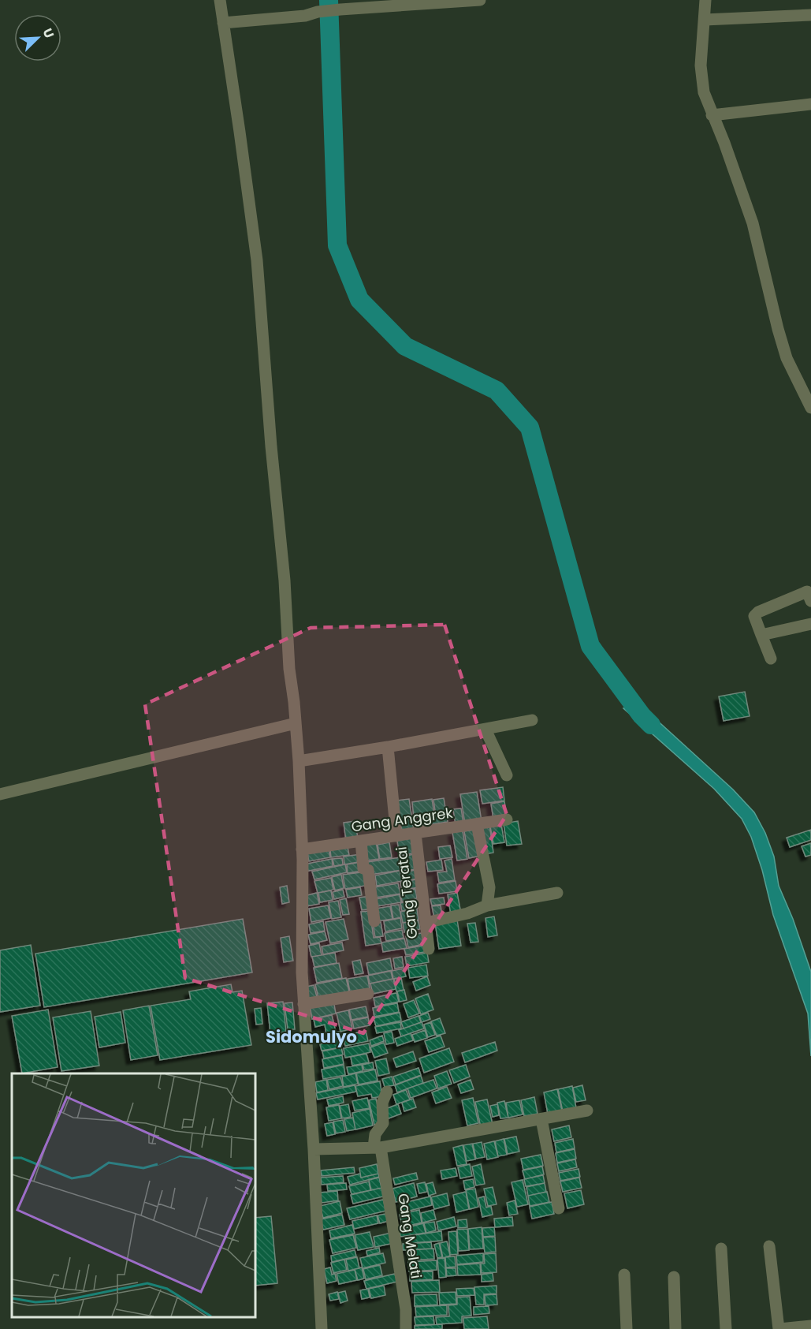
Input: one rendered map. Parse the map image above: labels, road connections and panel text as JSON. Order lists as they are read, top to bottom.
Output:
{
  "streets": {
    "street": ["Gang Anggrek", "Gang Teratai", "Gang Melati"]
  },
  "crossings": [
    ["Gang Anggrek", "Gang Teratai"]
  ],
  "districts": ["Sidomulyo"],
  "north": "top right"
}
